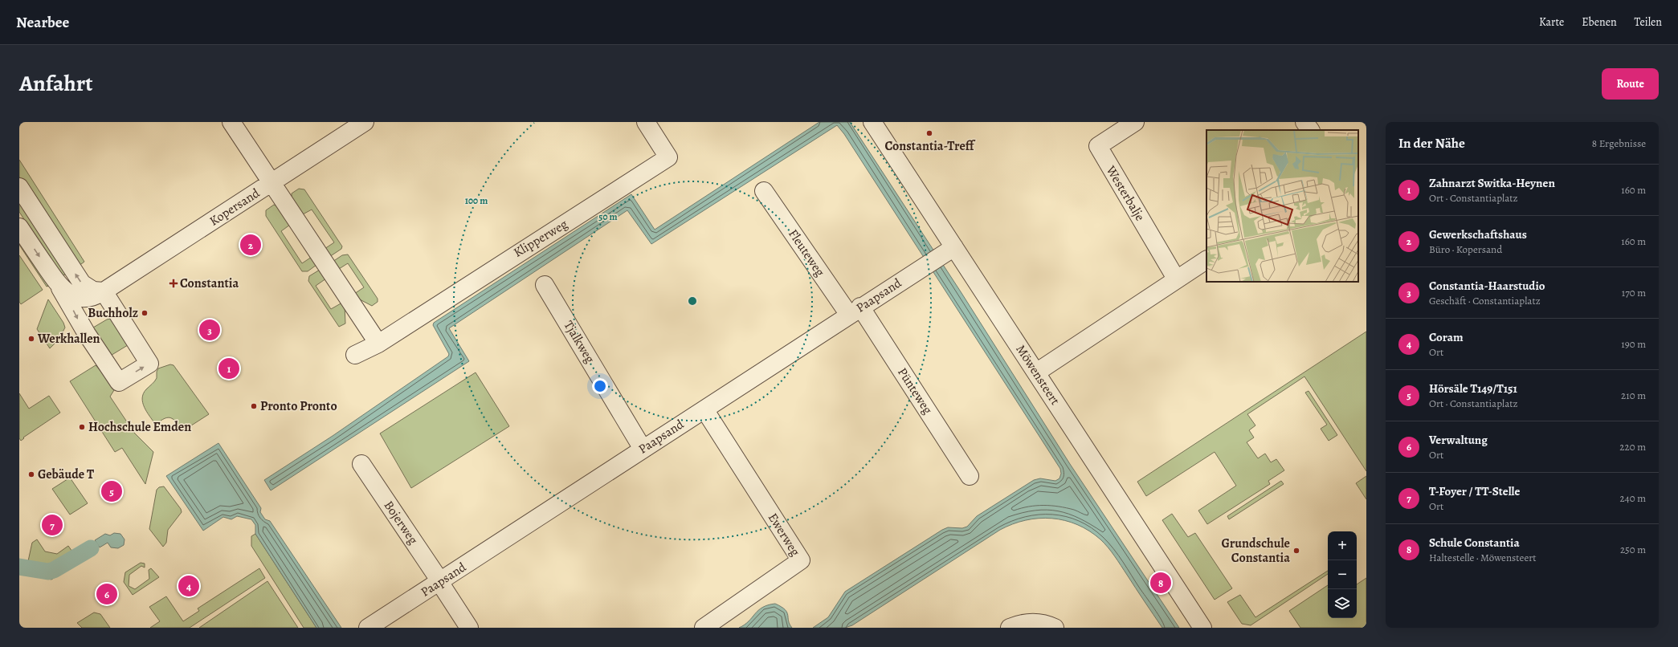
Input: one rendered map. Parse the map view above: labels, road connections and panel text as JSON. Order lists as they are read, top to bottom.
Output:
{
  "streets": {
    "street": [
      "Westerbalje",
      "Kopersand",
      "Klipperweg",
      "Fleuteweg",
      "Paapsand",
      "Tjalkweg",
      "Möwensteert",
      "Pünteweg",
      "Bojerweg",
      "Ewerweg"
    ]
  },
  "crossings": [
    ["Fleuteweg", "Paapsand"],
    ["Fleuteweg", "Pünteweg"],
    ["Paapsand", "Tjalkweg"],
    ["Paapsand", "Möwensteert"],
    ["Paapsand", "Pünteweg"],
    ["Paapsand", "Bojerweg"],
    ["Paapsand", "Ewerweg"]
  ],
  "places": {
    "other": [
      "Constantia-Treff",
      "Buchholz",
      "Werkhallen",
      "Pronto Pronto",
      "Hochschule Emden",
      "Gebäude T",
      "Grundschule Constantia"
    ],
    "health": ["Constantia"]
  },
  "page": {
    "header": "Nearbee",
    "nav": ["Karte", "Ebenen", "Teilen"],
    "title": "Anfahrt",
    "buttons": "Route",
    "heading": ["In der Nähe", "8 Ergebnisse"],
    "list": [
      {
        "mark": "1",
        "name": "Zahnarzt Switka-Heynen",
        "note": "Ort · Constantiaplatz",
        "value": "160 m"
      },
      {
        "mark": "2",
        "name": "Gewerkschaftshaus",
        "note": "Büro · Kopersand",
        "value": "160 m"
      },
      {
        "mark": "3",
        "name": "Constantia-Haarstudio",
        "note": "Geschäft · Constantiaplatz",
        "value": "170 m"
      },
      {
        "mark": "4",
        "name": "Coram",
        "note": "Ort",
        "value": "190 m"
      },
      {
        "mark": "5",
        "name": "Hörsäle T149/T151",
        "note": "Ort · Constantiaplatz",
        "value": "210 m"
      },
      {
        "mark": "6",
        "name": "Verwaltung",
        "note": "Ort",
        "value": "220 m"
      },
      {
        "mark": "7",
        "name": "T-Foyer / TT-Stelle",
        "note": "Ort",
        "value": "240 m"
      },
      {
        "mark": "8",
        "name": "Schule Constantia",
        "note": "Haltestelle · Möwensteert",
        "value": "250 m"
      }
    ],
    "pins": [
      "2",
      "3",
      "1",
      "5",
      "7",
      "8",
      "4",
      "6"
    ],
    "map_buttons": ["+", "−"]
  },
  "rings": ["100 m", "50 m"]
}
